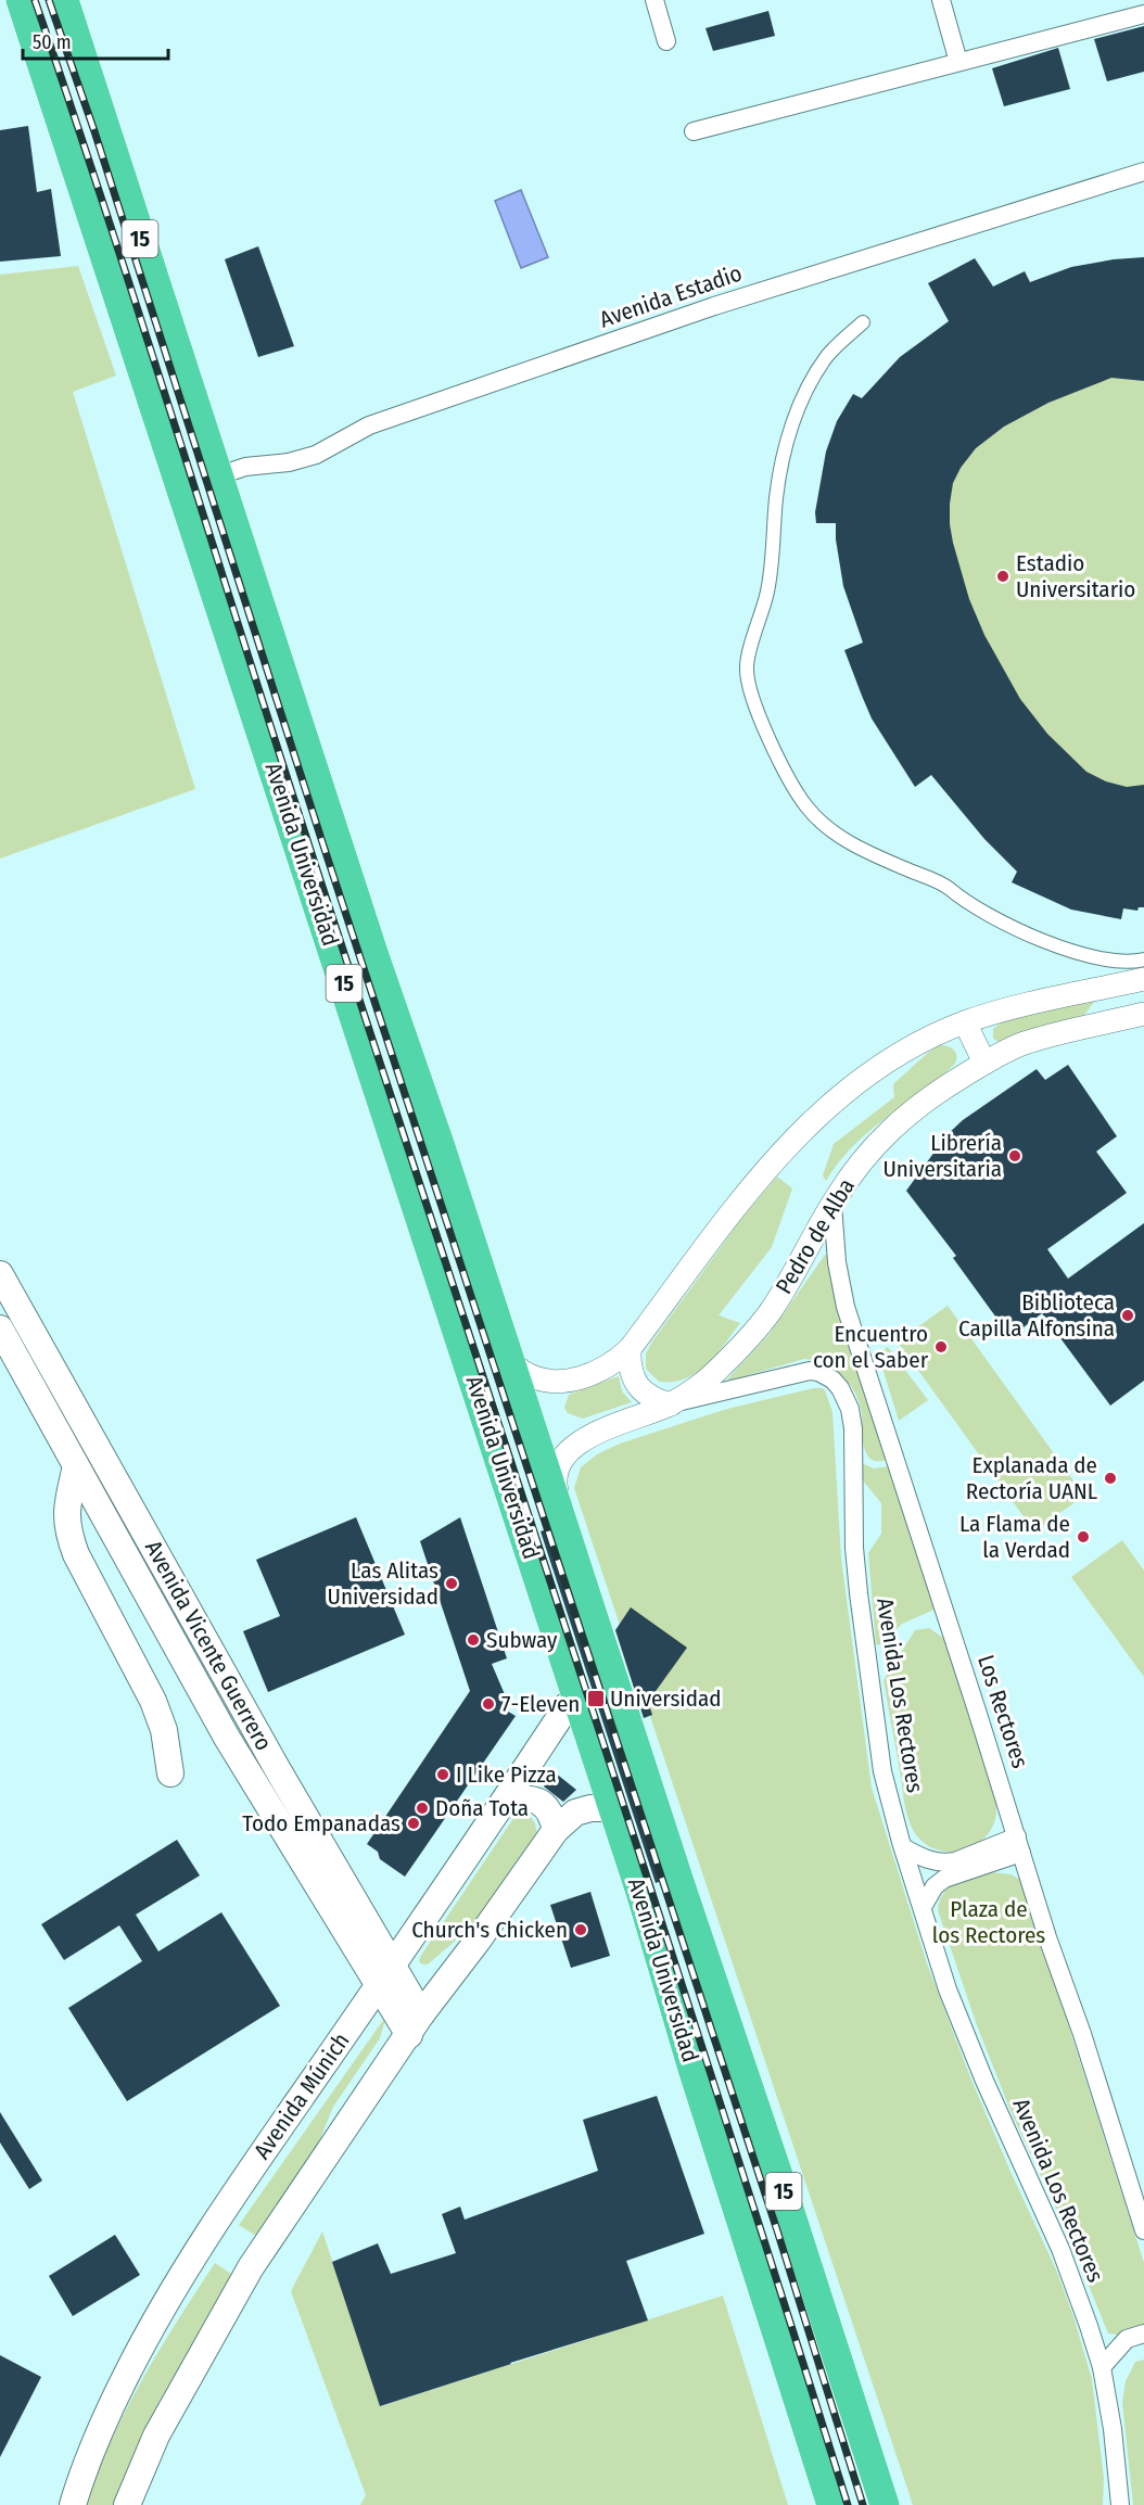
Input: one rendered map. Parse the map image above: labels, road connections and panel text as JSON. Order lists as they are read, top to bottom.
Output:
{
  "streets": {
    "highway": ["15", "Avenida Universidad"],
    "main road": ["Avenida Vicente Guerrero", "Avenida Múnich"],
    "street": [
      "Avenida Estadio",
      "Pedro de Alba",
      "Avenida Los Rectores",
      "Los Rectores"
    ]
  },
  "crossings": [
    ["15", "Avenida Estadio"],
    ["15", "Avenida Universidad"],
    ["Avenida Estadio", "Avenida Universidad"],
    ["Avenida Universidad", "Pedro de Alba"],
    ["Pedro de Alba", "Avenida Los Rectores"],
    ["Pedro de Alba", "Los Rectores"],
    ["Avenida Vicente Guerrero", "Avenida Múnich"]
  ],
  "parks": ["Plaza de los Rectores"],
  "places": {
    "other": [
      "Estadio Universitario",
      "Librería Universitaria",
      "Biblioteca Capilla Alfonsina",
      "Encuentro con el Saber",
      "Explanada de Rectoría UANL",
      "La Flama de la Verdad",
      "Las Alitas Universidad",
      "Subway",
      "7-Eleven",
      "I Like Pizza",
      "Doña Tota",
      "Todo Empanadas",
      "Church's Chicken"
    ],
    "transit": ["Universidad"]
  },
  "scale_bar": "50 m"
}
